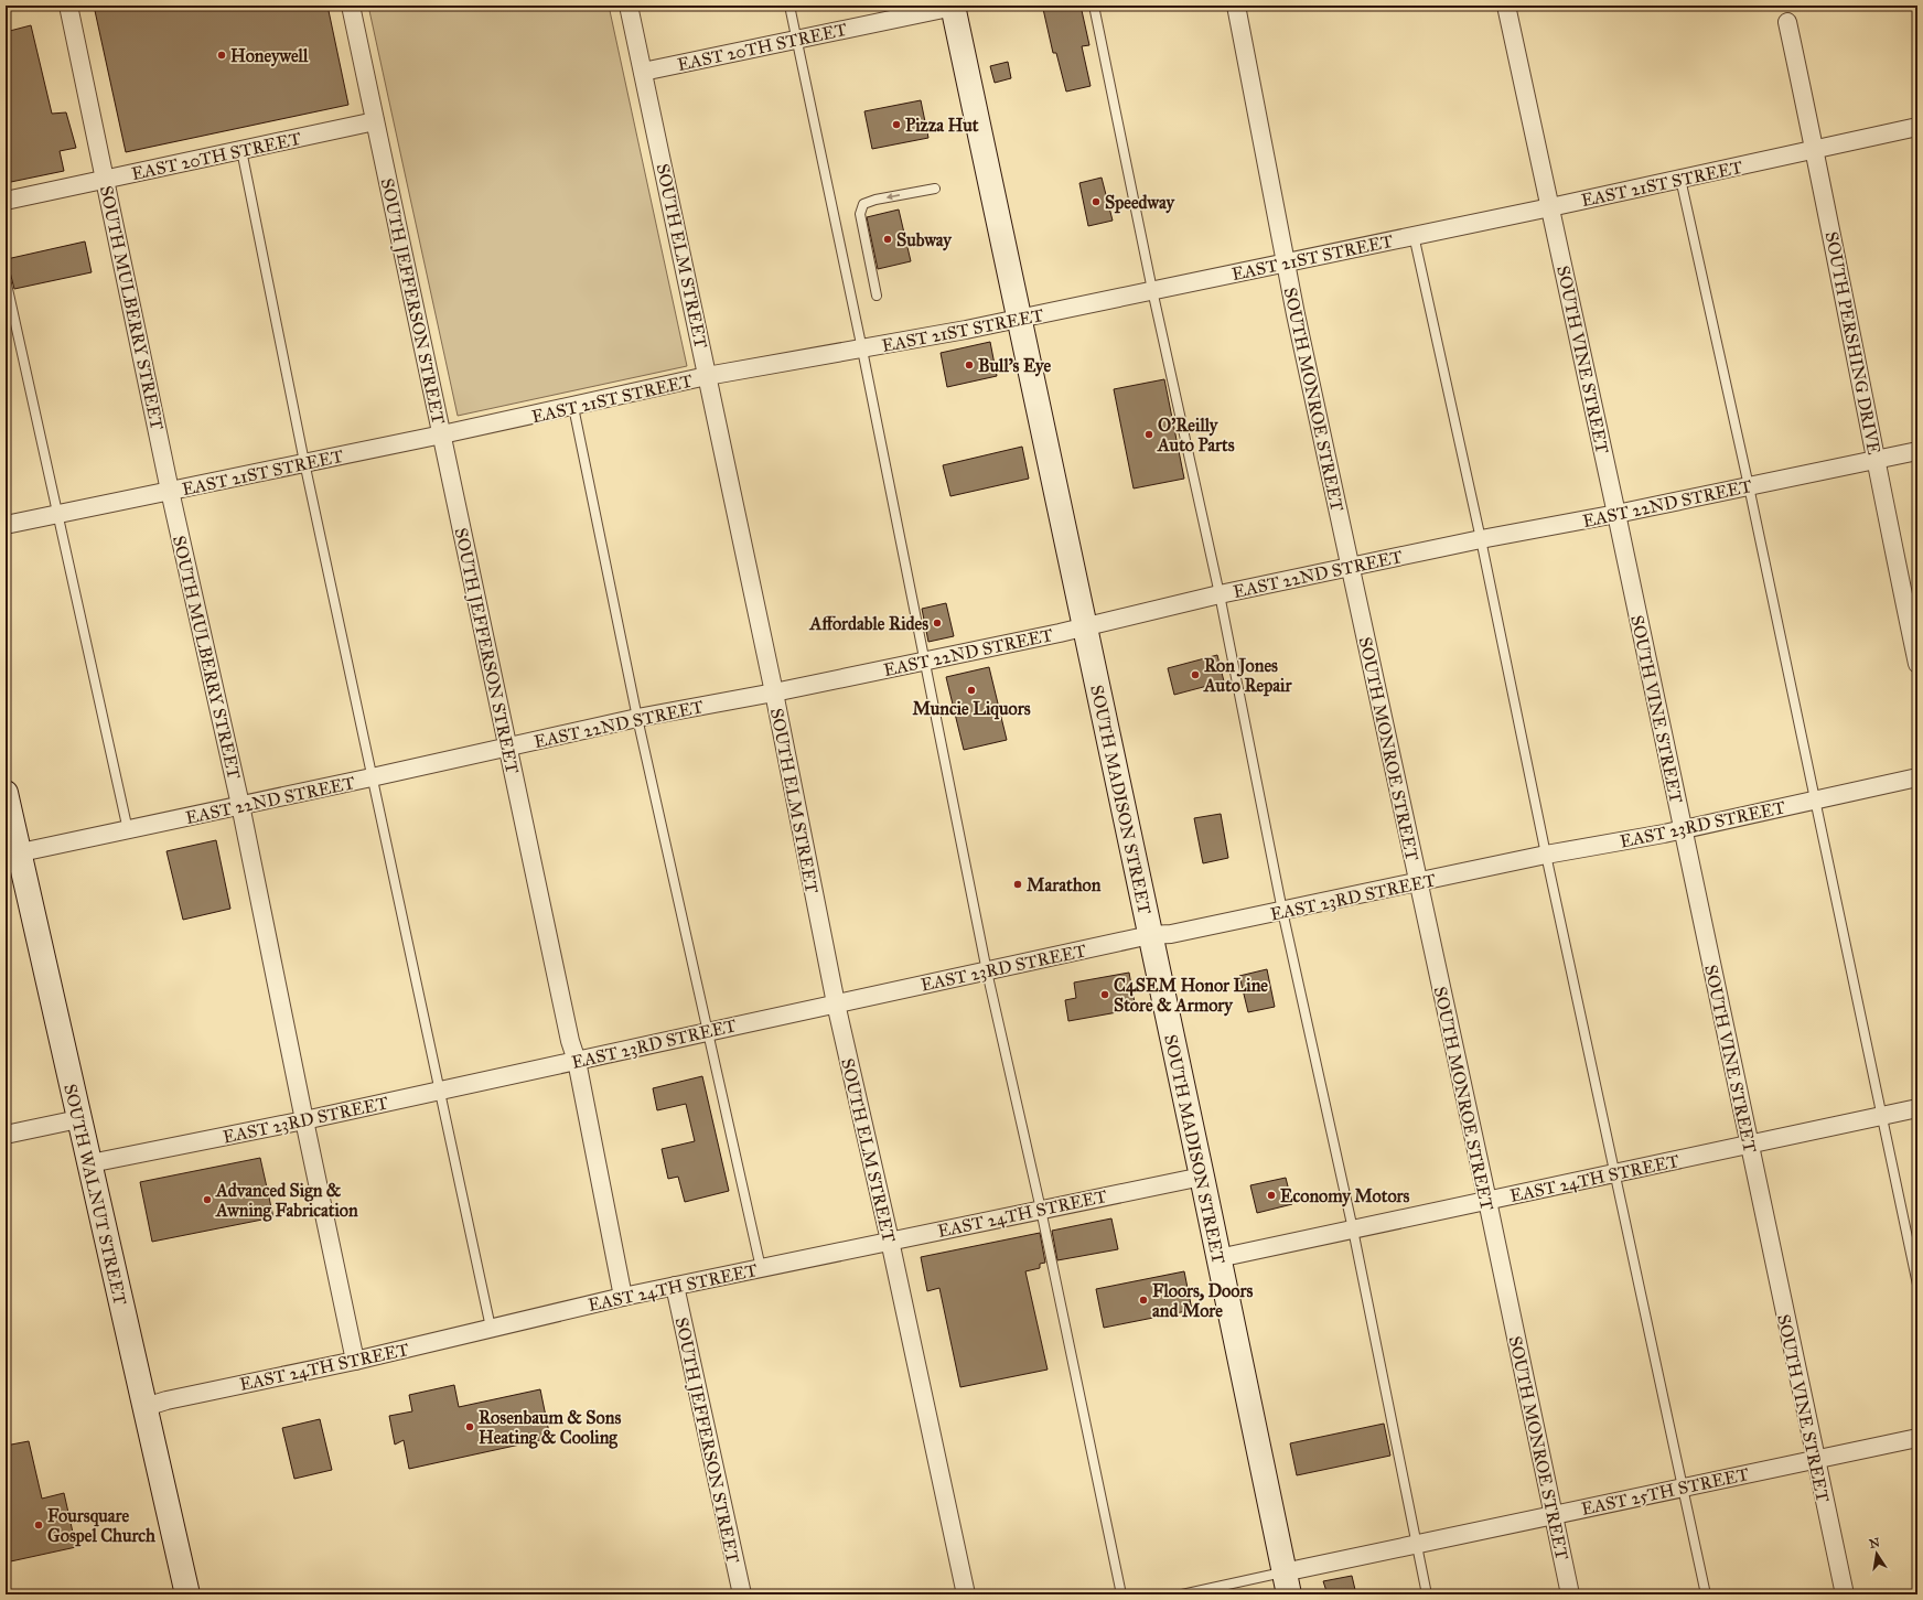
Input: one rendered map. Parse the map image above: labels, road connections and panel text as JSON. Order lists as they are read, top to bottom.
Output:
{
  "streets": {
    "main road": ["SOUTH MADISON STREET", "SOUTH WALNUT STREET"],
    "street": [
      "EAST 20TH STREET",
      "EAST 21ST STREET",
      "SOUTH ELM STREET",
      "SOUTH JEFFERSON STREET",
      "SOUTH MULBERRY STREET",
      "SOUTH PERSHING DRIVE",
      "SOUTH VINE STREET",
      "SOUTH MONROE STREET",
      "EAST 22ND STREET",
      "EAST 23RD STREET",
      "EAST 24TH STREET",
      "EAST 25TH STREET"
    ]
  },
  "crossings": [
    ["EAST 20TH STREET", "SOUTH ELM STREET"],
    ["EAST 20TH STREET", "SOUTH JEFFERSON STREET"],
    ["EAST 20TH STREET", "SOUTH MULBERRY STREET"],
    ["EAST 20TH STREET", "SOUTH MADISON STREET"],
    ["EAST 21ST STREET", "SOUTH ELM STREET"],
    ["EAST 21ST STREET", "SOUTH JEFFERSON STREET"],
    ["EAST 21ST STREET", "SOUTH MULBERRY STREET"],
    ["EAST 21ST STREET", "SOUTH PERSHING DRIVE"],
    ["EAST 21ST STREET", "SOUTH VINE STREET"],
    ["EAST 21ST STREET", "SOUTH MONROE STREET"],
    ["EAST 21ST STREET", "SOUTH MADISON STREET"],
    ["SOUTH ELM STREET", "EAST 22ND STREET"],
    ["SOUTH ELM STREET", "EAST 23RD STREET"],
    ["SOUTH ELM STREET", "EAST 24TH STREET"],
    ["SOUTH JEFFERSON STREET", "EAST 22ND STREET"],
    ["SOUTH JEFFERSON STREET", "EAST 23RD STREET"],
    ["SOUTH JEFFERSON STREET", "EAST 24TH STREET"],
    ["SOUTH MULBERRY STREET", "EAST 22ND STREET"],
    ["SOUTH MULBERRY STREET", "EAST 23RD STREET"],
    ["SOUTH MULBERRY STREET", "EAST 24TH STREET"],
    ["SOUTH PERSHING DRIVE", "EAST 22ND STREET"],
    ["SOUTH VINE STREET", "EAST 22ND STREET"],
    ["SOUTH VINE STREET", "EAST 23RD STREET"],
    ["SOUTH VINE STREET", "EAST 24TH STREET"],
    ["SOUTH VINE STREET", "EAST 25TH STREET"],
    ["SOUTH MONROE STREET", "EAST 22ND STREET"],
    ["SOUTH MONROE STREET", "EAST 23RD STREET"],
    ["SOUTH MONROE STREET", "EAST 24TH STREET"],
    ["SOUTH MONROE STREET", "EAST 25TH STREET"],
    ["EAST 22ND STREET", "SOUTH MADISON STREET"],
    ["EAST 22ND STREET", "SOUTH WALNUT STREET"],
    ["SOUTH MADISON STREET", "EAST 23RD STREET"],
    ["SOUTH MADISON STREET", "EAST 24TH STREET"],
    ["SOUTH MADISON STREET", "EAST 25TH STREET"],
    ["EAST 23RD STREET", "SOUTH WALNUT STREET"],
    ["EAST 24TH STREET", "SOUTH WALNUT STREET"]
  ],
  "places": [
    "Honeywell",
    "Pizza Hut",
    "Speedway",
    "Subway",
    "Bull's Eye",
    "O'Reilly Auto Parts",
    "Affordable Rides",
    "Ron Jones Auto Repair",
    "Muncie Liquors",
    "Marathon",
    "C4SEM Honor Line Store & Armory",
    "Economy Motors",
    "Advanced Sign & Awning Fabrication",
    "Floors, Doors and More",
    "Rosenbaum & Sons Heating & Cooling",
    "Foursquare Gospel Church"
  ],
  "north": "top"
}
